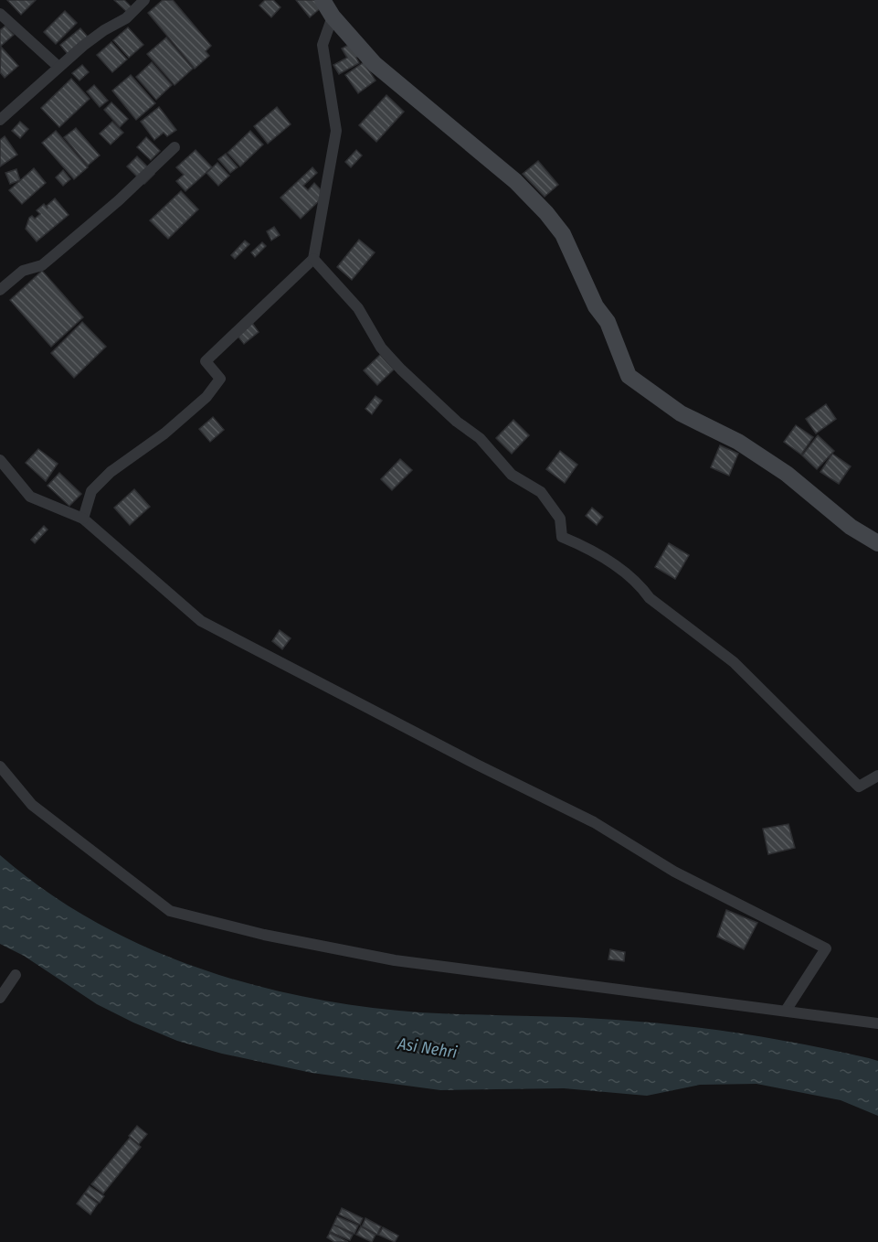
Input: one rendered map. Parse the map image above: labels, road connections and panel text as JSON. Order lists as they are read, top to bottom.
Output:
{
  "water": ["Asi Nehri"]
}
